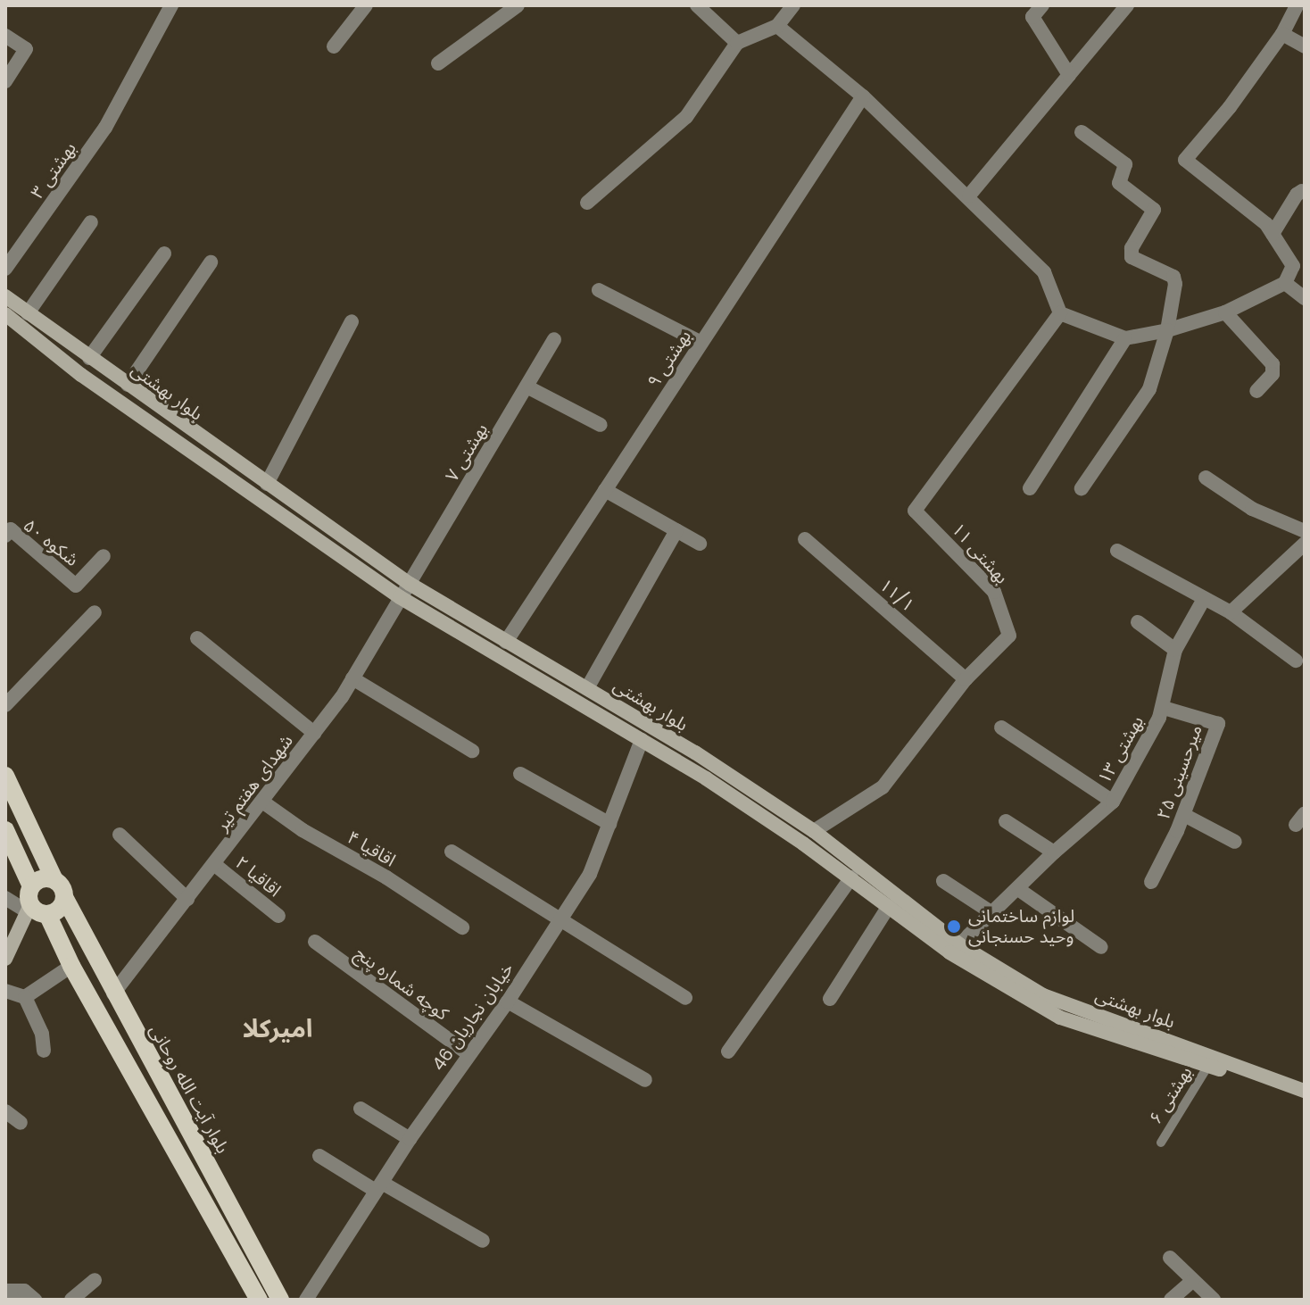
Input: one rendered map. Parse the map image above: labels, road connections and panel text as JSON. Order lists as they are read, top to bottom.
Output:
{
  "streets": {
    "main road": ["بلوار بهشتی", "بلوار آیت الله روحانی"],
    "street": [
      "بهشتی ۳",
      "بهشتی ۹",
      "بهشتی ۷",
      "شکوه ۵۰",
      "بهشتی ۱۱",
      "۱۱/۱",
      "بهشتی ۱۳",
      "میرحسینی ۲۵",
      "شهدای هفتم تیر",
      "اقاقیا ۴",
      "اقاقیا ۲",
      "کوچه شماره پنج",
      "خیابان نجاریان 46"
    ],
    "lane": ["بهشتی ۶"]
  },
  "crossings": [
    ["بهشتی ۹", "بلوار بهشتی"],
    ["بلوار بهشتی", "بهشتی ۷"],
    ["بلوار بهشتی", "بهشتی ۱۱"],
    ["بلوار بهشتی", "بهشتی ۱۳"],
    ["بلوار بهشتی", "شهدای هفتم تیر"],
    ["بلوار بهشتی", "خیابان نجاریان 46"],
    ["بلوار بهشتی", "بهشتی ۶"],
    ["بهشتی ۷", "شهدای هفتم تیر"],
    ["بهشتی ۱۱", "۱۱/۱"],
    ["بهشتی ۱۳", "میرحسینی ۲۵"],
    ["شهدای هفتم تیر", "اقاقیا ۴"],
    ["شهدای هفتم تیر", "اقاقیا ۲"],
    ["شهدای هفتم تیر", "بلوار آیت الله روحانی"],
    ["کوچه شماره پنج", "خیابان نجاریان 46"]
  ],
  "districts": ["امیرکلا"],
  "places": ["لوازم ساختمانی وحید حسنجانی"]
}
